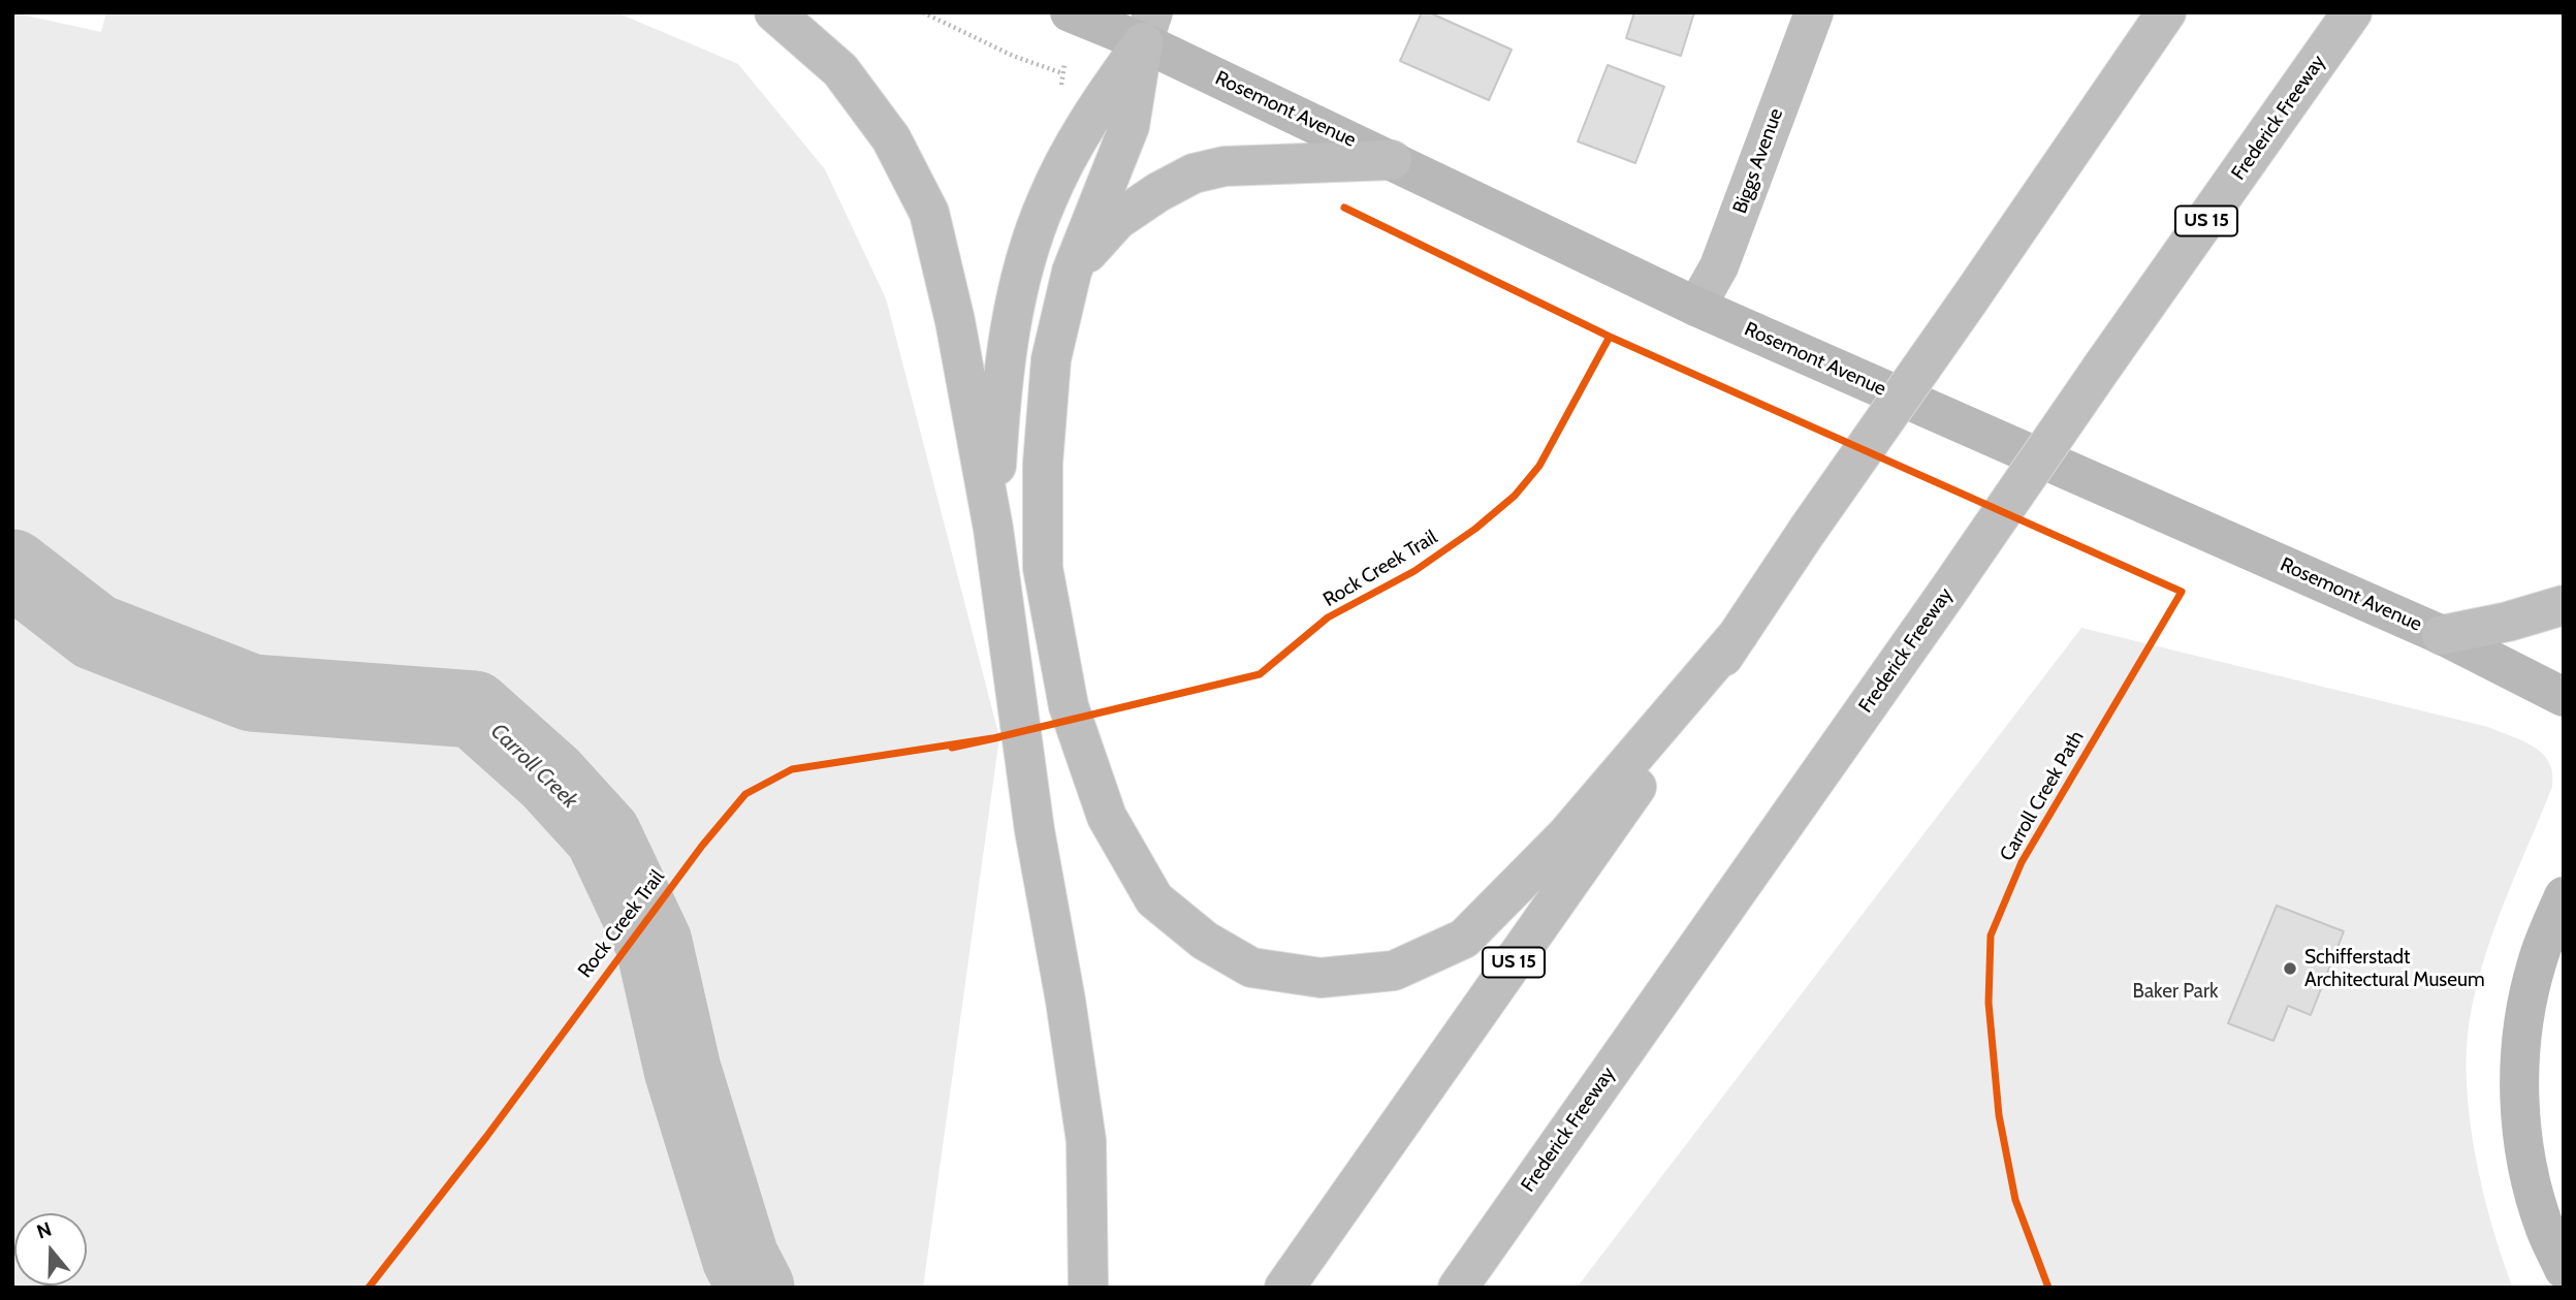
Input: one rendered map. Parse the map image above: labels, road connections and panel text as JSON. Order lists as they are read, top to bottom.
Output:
{
  "streets": {
    "main road": [
      "Rosemont Avenue",
      "Frederick Freeway",
      "Biggs Avenue",
      "US 15"
    ],
    "cycle path": ["Rock Creek Trail", "Carroll Creek Path"]
  },
  "crossings": [
    ["Rosemont Avenue", "Biggs Avenue"]
  ],
  "water": ["Carroll Creek"],
  "parks": ["Baker Park"],
  "places": ["Schifferstadt Architectural Museum"],
  "north": "top"
}
